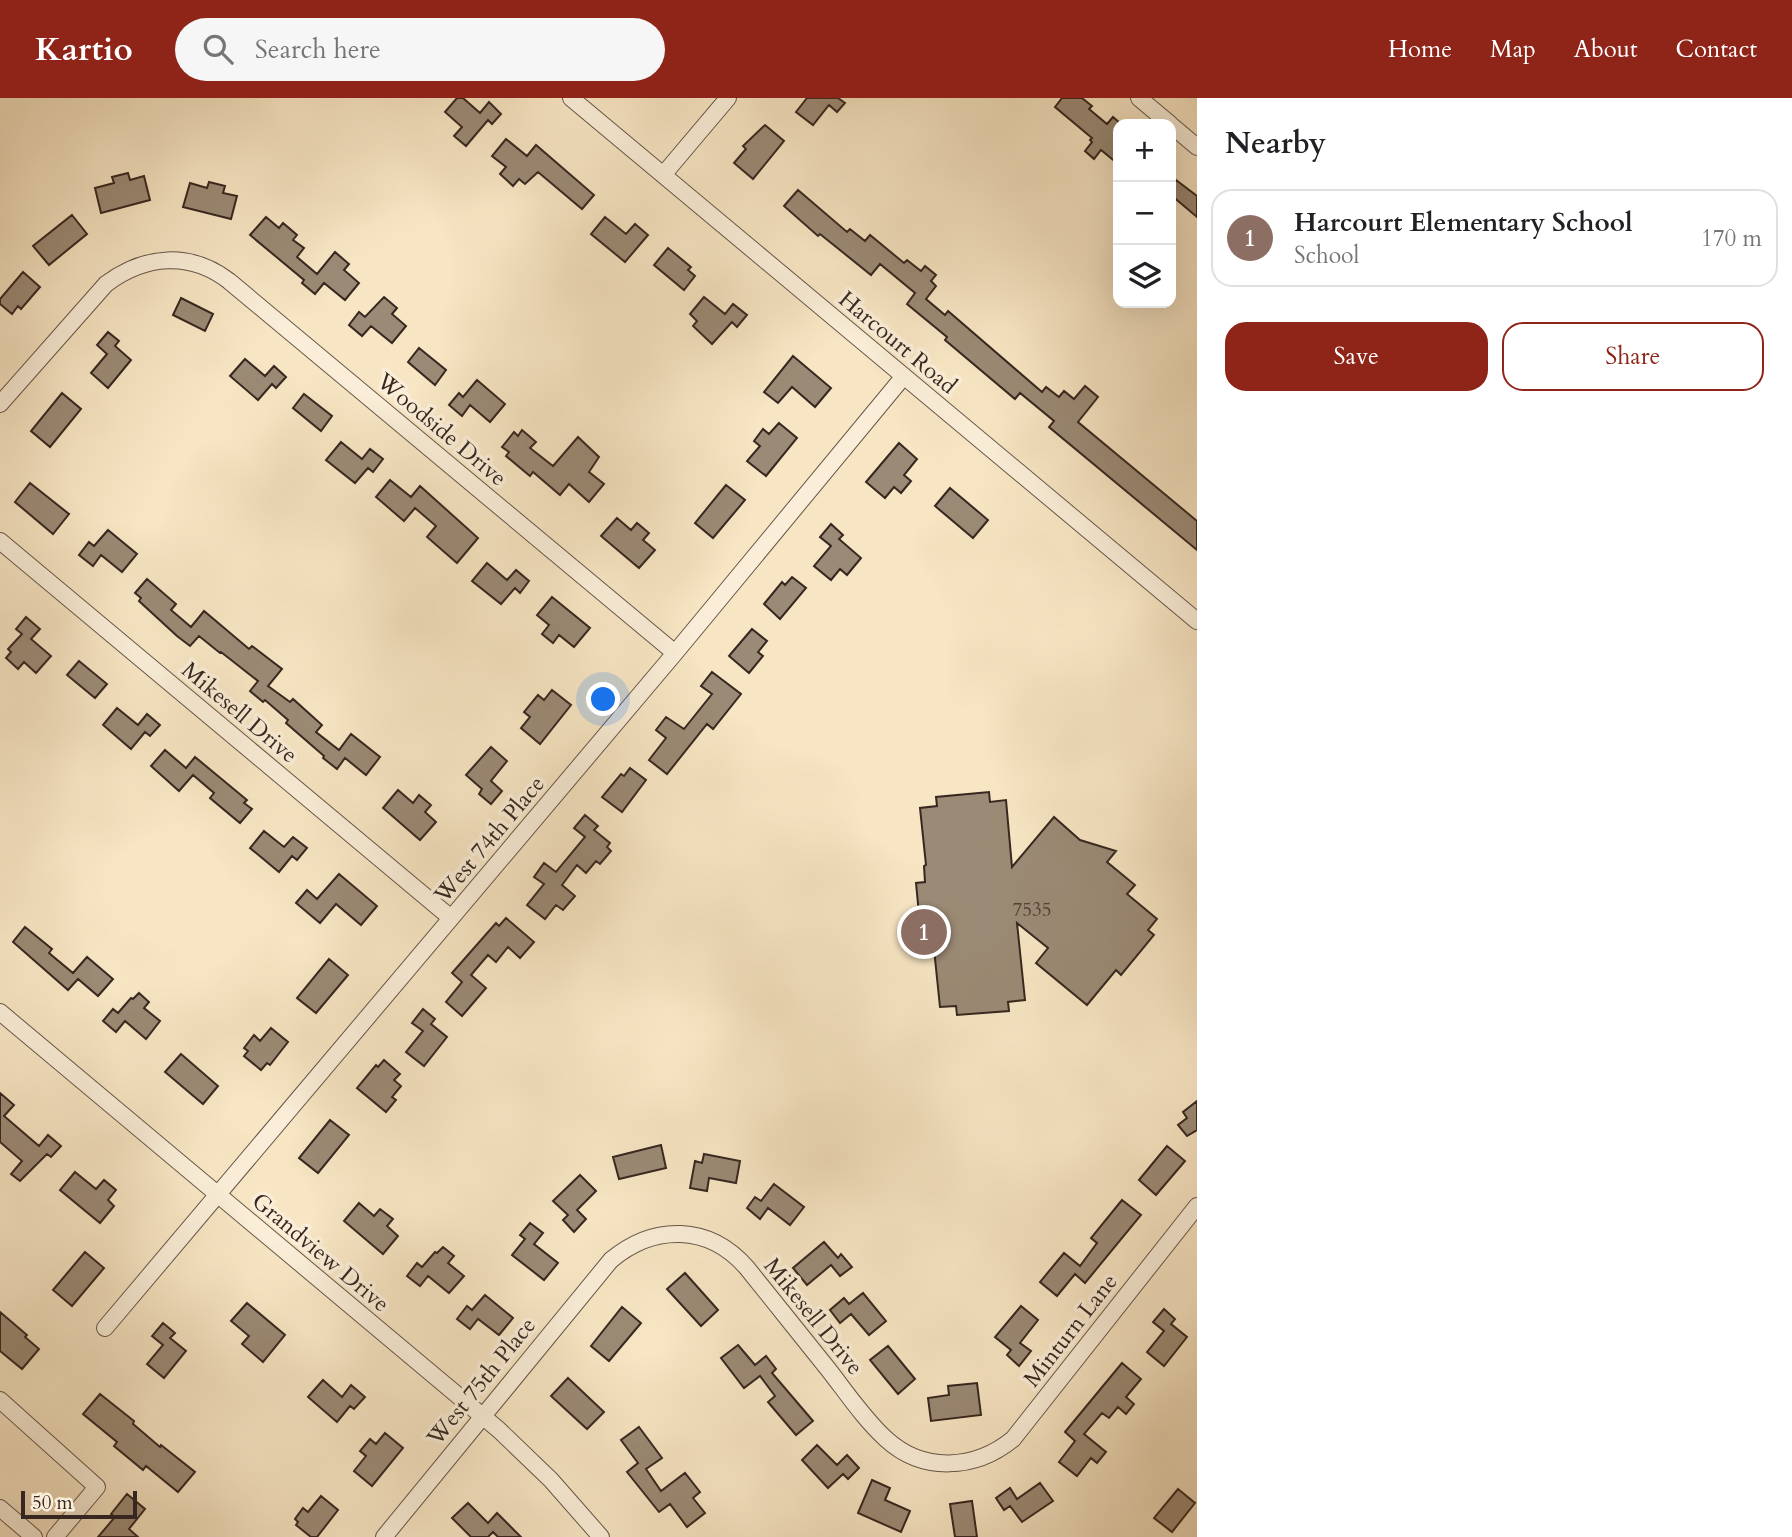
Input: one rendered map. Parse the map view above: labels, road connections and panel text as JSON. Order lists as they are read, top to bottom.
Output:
{
  "streets": {
    "street": [
      "Harcourt Road",
      "Woodside Drive",
      "Mikesell Drive",
      "West 74th Place",
      "Grandview Drive",
      "Minturn Lane",
      "West 75th Place"
    ]
  },
  "crossings": [
    ["Harcourt Road", "West 74th Place"],
    ["Woodside Drive", "West 74th Place"],
    ["Mikesell Drive", "West 74th Place"],
    ["Mikesell Drive", "Minturn Lane"],
    ["Mikesell Drive", "West 75th Place"],
    ["West 74th Place", "Grandview Drive"],
    ["Grandview Drive", "West 75th Place"]
  ],
  "house_numbers": ["7535"],
  "scale_bar": "50 m",
  "page": {
    "header": "Kartio",
    "search": "Search here",
    "nav": [
      "Home",
      "Map",
      "About",
      "Contact"
    ],
    "heading": "Nearby",
    "map_buttons": ["+", "−"],
    "list": [
      {
        "mark": "1",
        "name": "Harcourt Elementary School",
        "note": "School",
        "value": "170 m"
      }
    ],
    "buttons": ["Save", "Share"],
    "pins": "1",
    "scale": "50 m"
  }
}
